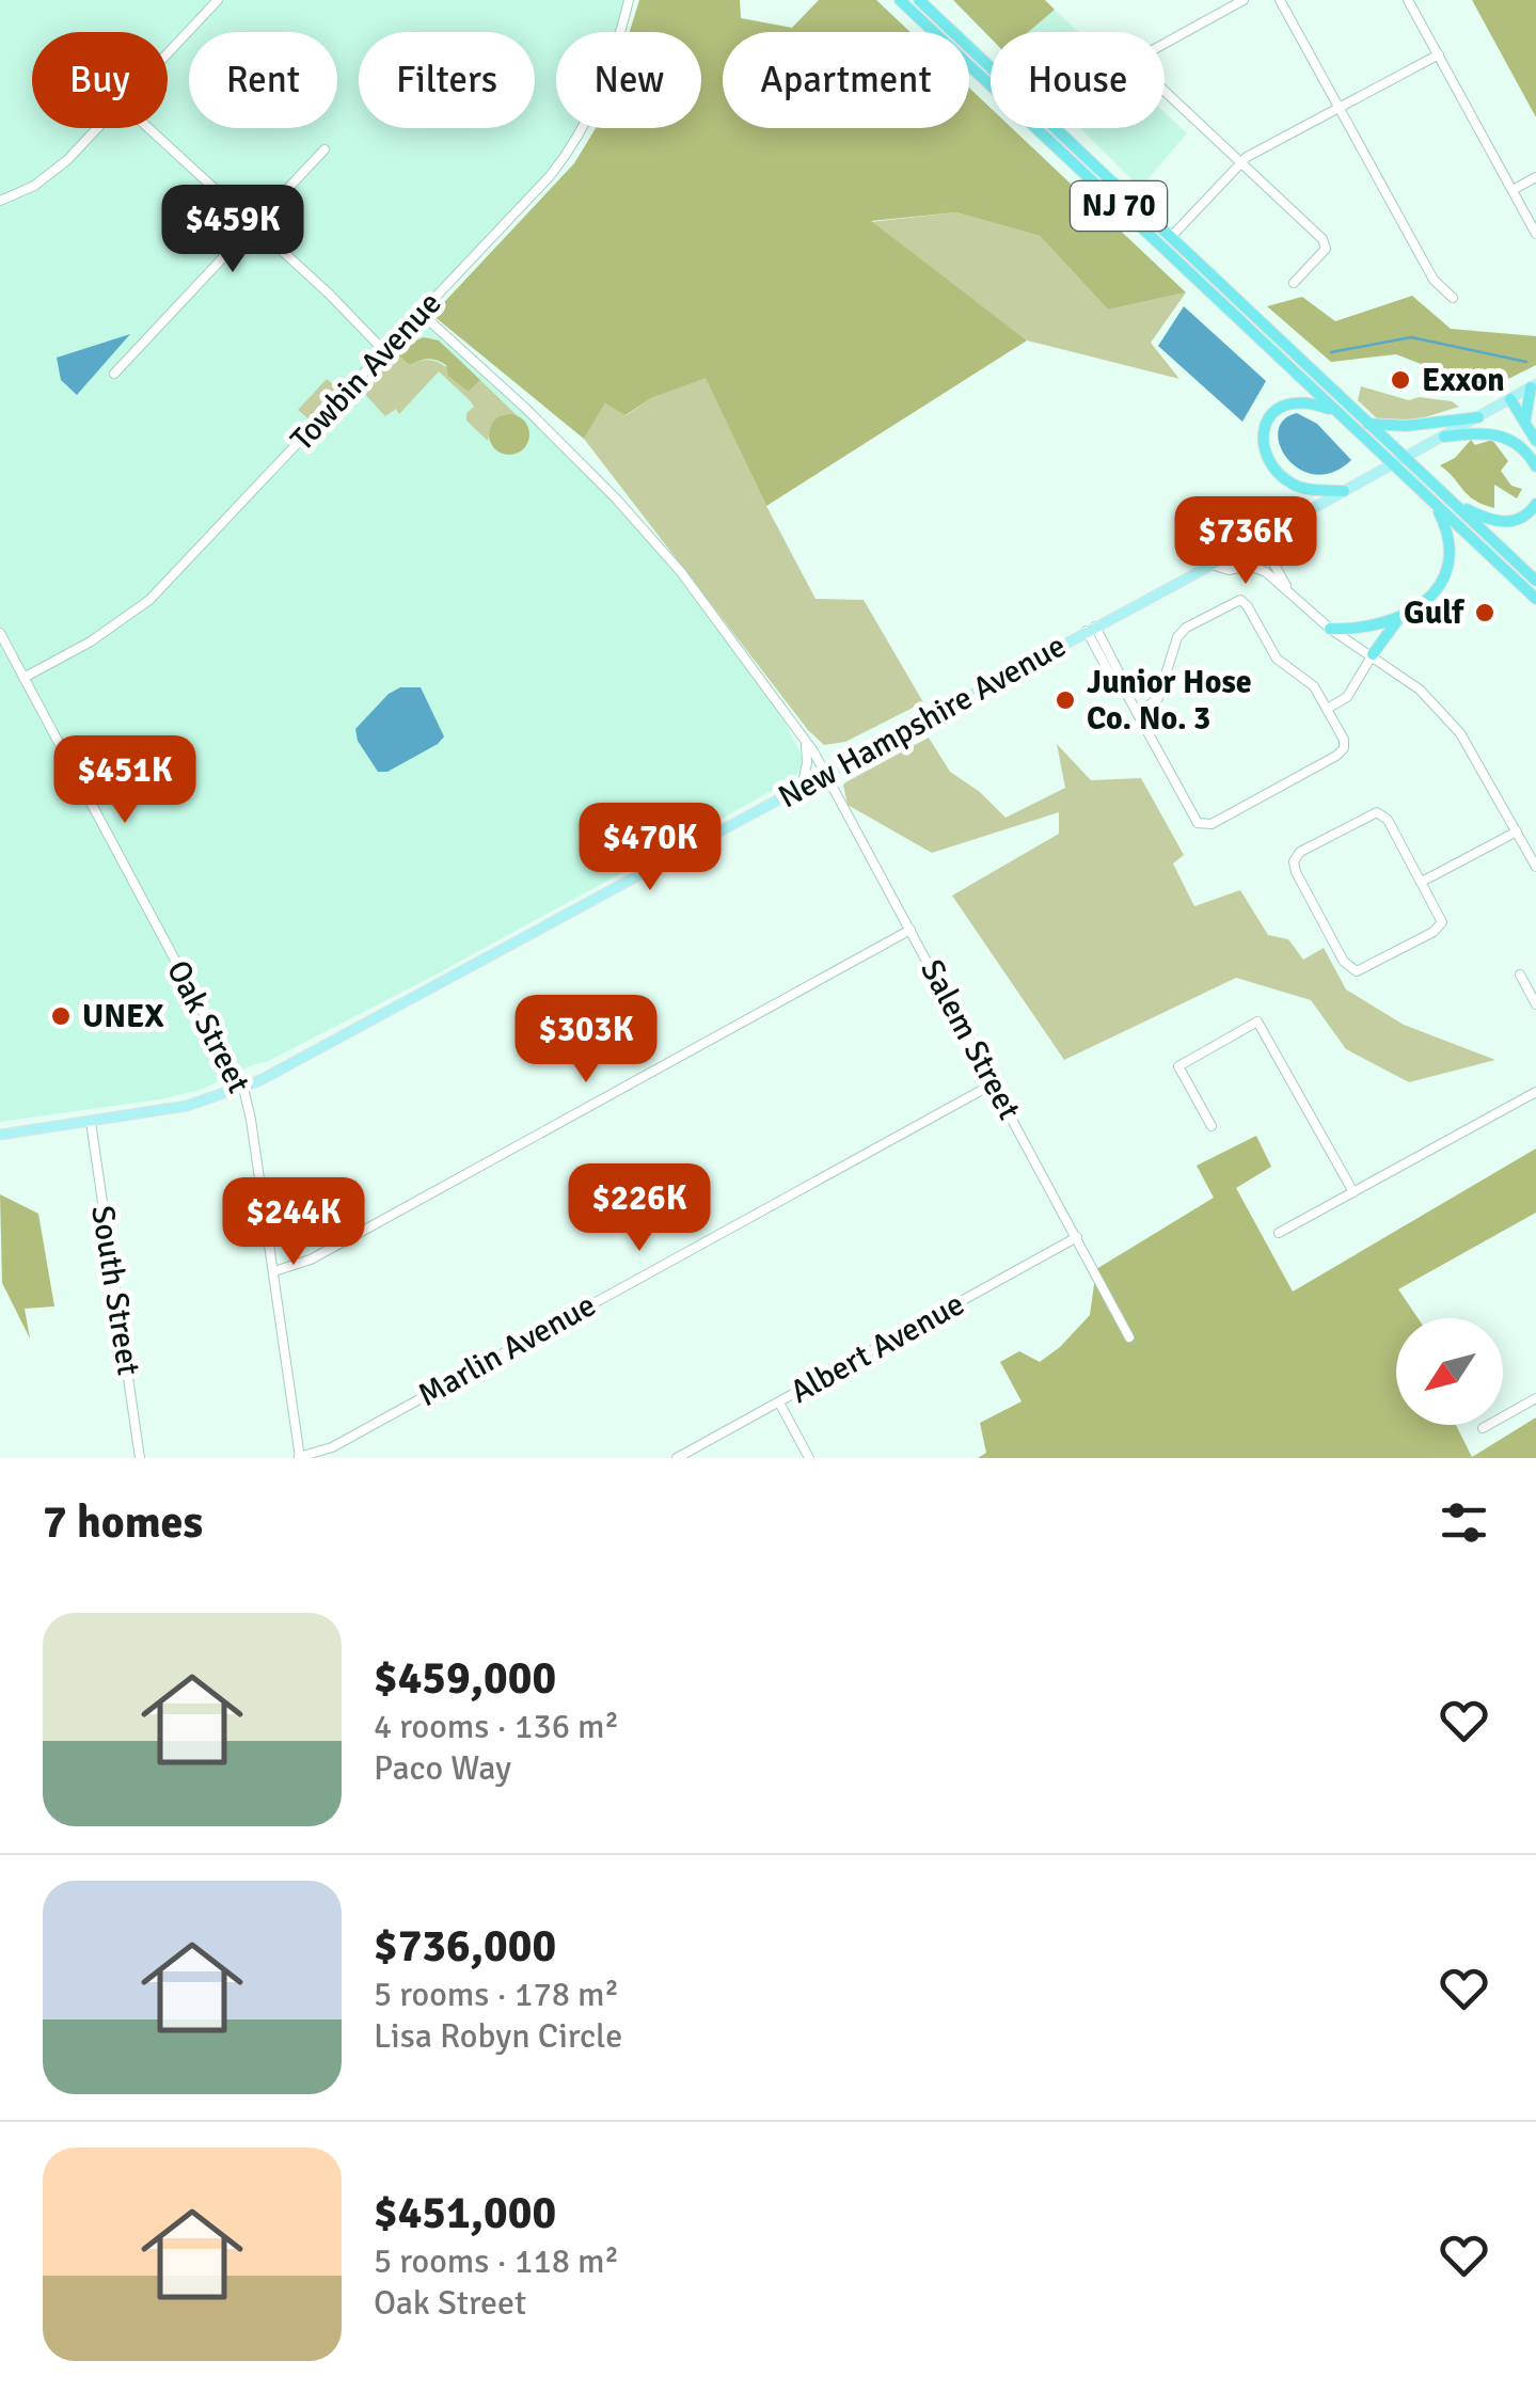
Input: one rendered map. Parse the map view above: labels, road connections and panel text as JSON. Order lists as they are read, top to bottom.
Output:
{
  "streets": {
    "highway": ["NJ 70"],
    "main road": ["New Hampshire Avenue"],
    "street": [
      "Towbin Avenue",
      "Oak Street",
      "Salem Street",
      "South Street",
      "Albert Avenue",
      "Marlin Avenue"
    ]
  },
  "crossings": [
    ["NJ 70", "New Hampshire Avenue"],
    ["Towbin Avenue", "Oak Street"],
    ["Towbin Avenue", "Salem Street"],
    ["New Hampshire Avenue", "Oak Street"],
    ["New Hampshire Avenue", "Salem Street"],
    ["New Hampshire Avenue", "South Street"],
    ["Oak Street", "Marlin Avenue"],
    ["Salem Street", "Albert Avenue"],
    ["Salem Street", "Marlin Avenue"]
  ],
  "places": [
    "Exxon",
    "Gulf",
    "Junior Hose Co. No. 3",
    "UNEX"
  ],
  "north": "bottom left",
  "page": {
    "chip": [
      "Buy",
      "Rent",
      "Filters",
      "New",
      "Apartment",
      "House"
    ],
    "price": [
      "$459K",
      "$736K",
      "$451K",
      "$470K",
      "$303K",
      "$226K",
      "$244K"
    ],
    "heading": "7 homes",
    "list": [
      {
        "name": "$459,000",
        "note": "4 rooms · 136 m² · Paco Way"
      },
      {
        "name": "$736,000",
        "note": "5 rooms · 178 m² · Lisa Robyn Circle"
      },
      {
        "name": "$451,000",
        "note": "5 rooms · 118 m² · Oak Street"
      }
    ]
  }
}
